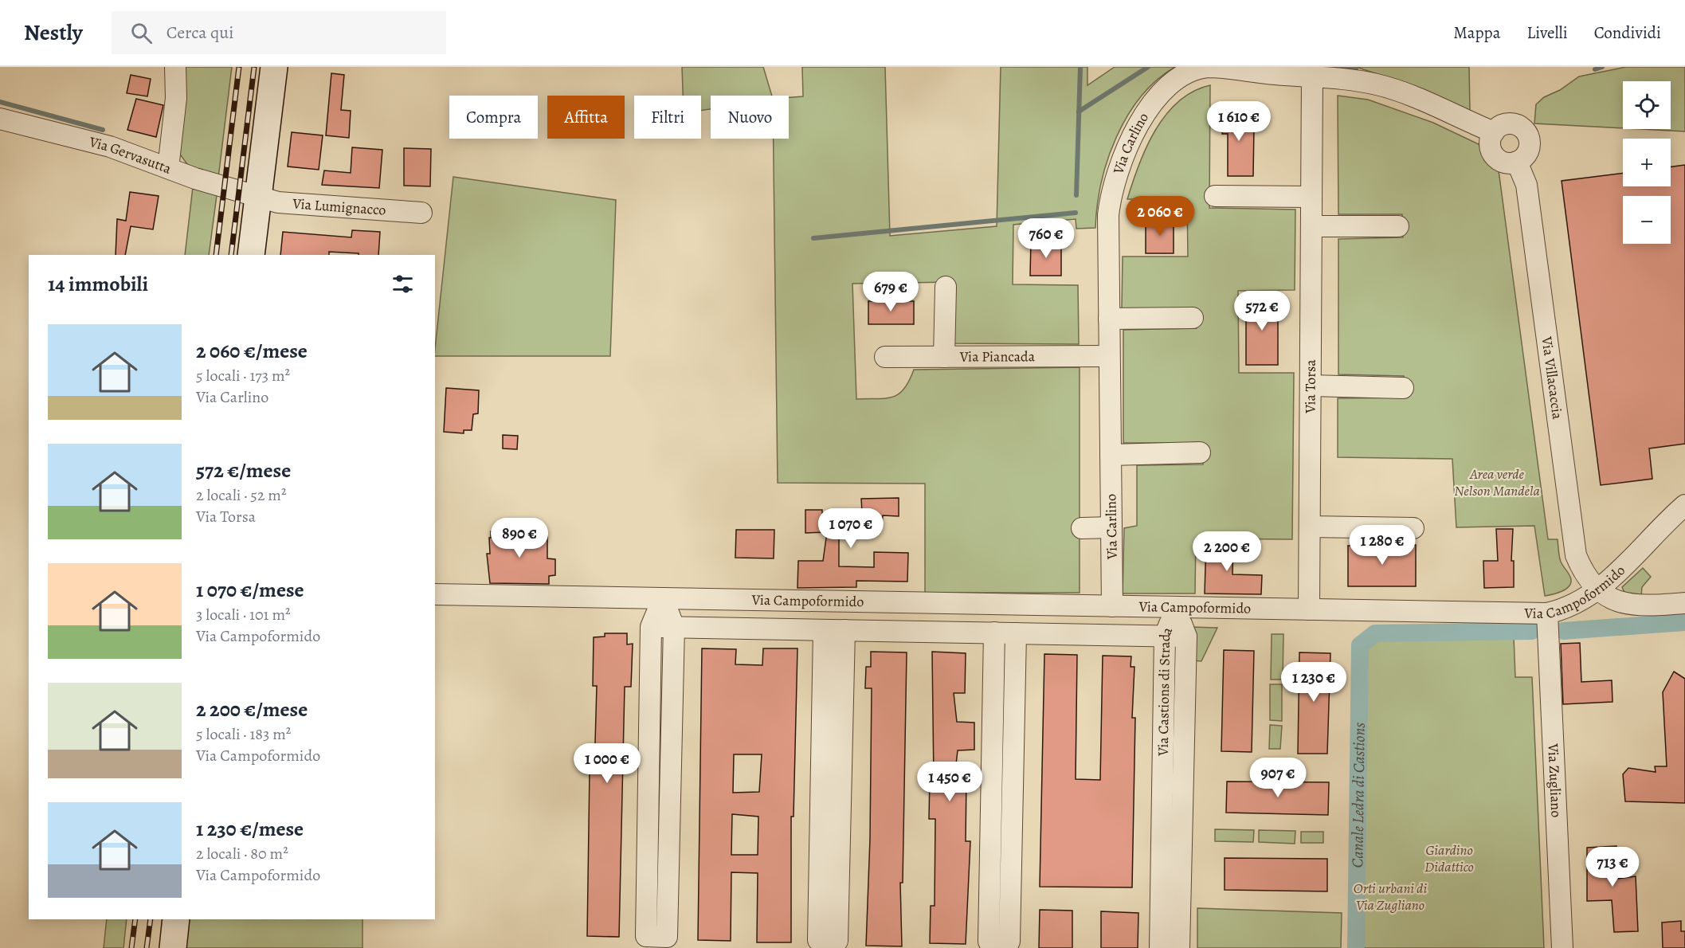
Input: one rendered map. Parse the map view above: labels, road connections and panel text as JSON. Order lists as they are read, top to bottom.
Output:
{
  "streets": {
    "street": [
      "Via Carlino",
      "Via Gervasutta",
      "Via Lumignacco",
      "Via Piancada",
      "Via Villacaccia",
      "Via Torsa",
      "Via Campoformido",
      "Via Castions di Strada",
      "Via Zugliano"
    ]
  },
  "crossings": [
    ["Via Carlino", "Via Piancada"],
    ["Via Carlino", "Via Villacaccia"],
    ["Via Carlino", "Via Torsa"],
    ["Via Carlino", "Via Campoformido"],
    ["Via Gervasutta", "Via Lumignacco"],
    ["Via Villacaccia", "Via Campoformido"],
    ["Via Torsa", "Via Campoformido"],
    ["Via Campoformido", "Via Castions di Strada"],
    ["Via Campoformido", "Via Zugliano"]
  ],
  "water": ["Canale Ledra di Castions"],
  "parks": ["Area verde Nelson Mandela", "Giardino Didattico", "Orti urbani di Via Zugliano"],
  "page": {
    "header": "Nestly",
    "search": "Cerca qui",
    "nav": ["Mappa", "Livelli", "Condividi"],
    "map_buttons": ["+", "−"],
    "chip": [
      "Compra",
      "Affitta",
      "Filtri",
      "Nuovo"
    ],
    "price": [
      "1 610 €",
      "2 060 €",
      "760 €",
      "679 €",
      "572 €",
      "1 070 €",
      "890 €",
      "1 280 €",
      "2 200 €",
      "1 230 €",
      "1 000 €",
      "907 €",
      "1 450 €",
      "713 €"
    ],
    "heading": "14 immobili",
    "list": [
      {
        "name": "2 060 €/mese",
        "note": "5 locali · 173 m² · Via Carlino"
      },
      {
        "name": "572 €/mese",
        "note": "2 locali · 52 m² · Via Torsa"
      },
      {
        "name": "1 070 €/mese",
        "note": "3 locali · 101 m² · Via Campoformido"
      },
      {
        "name": "2 200 €/mese",
        "note": "5 locali · 183 m² · Via Campoformido"
      },
      {
        "name": "1 230 €/mese",
        "note": "2 locali · 80 m² · Via Campoformido"
      }
    ]
  }
}
